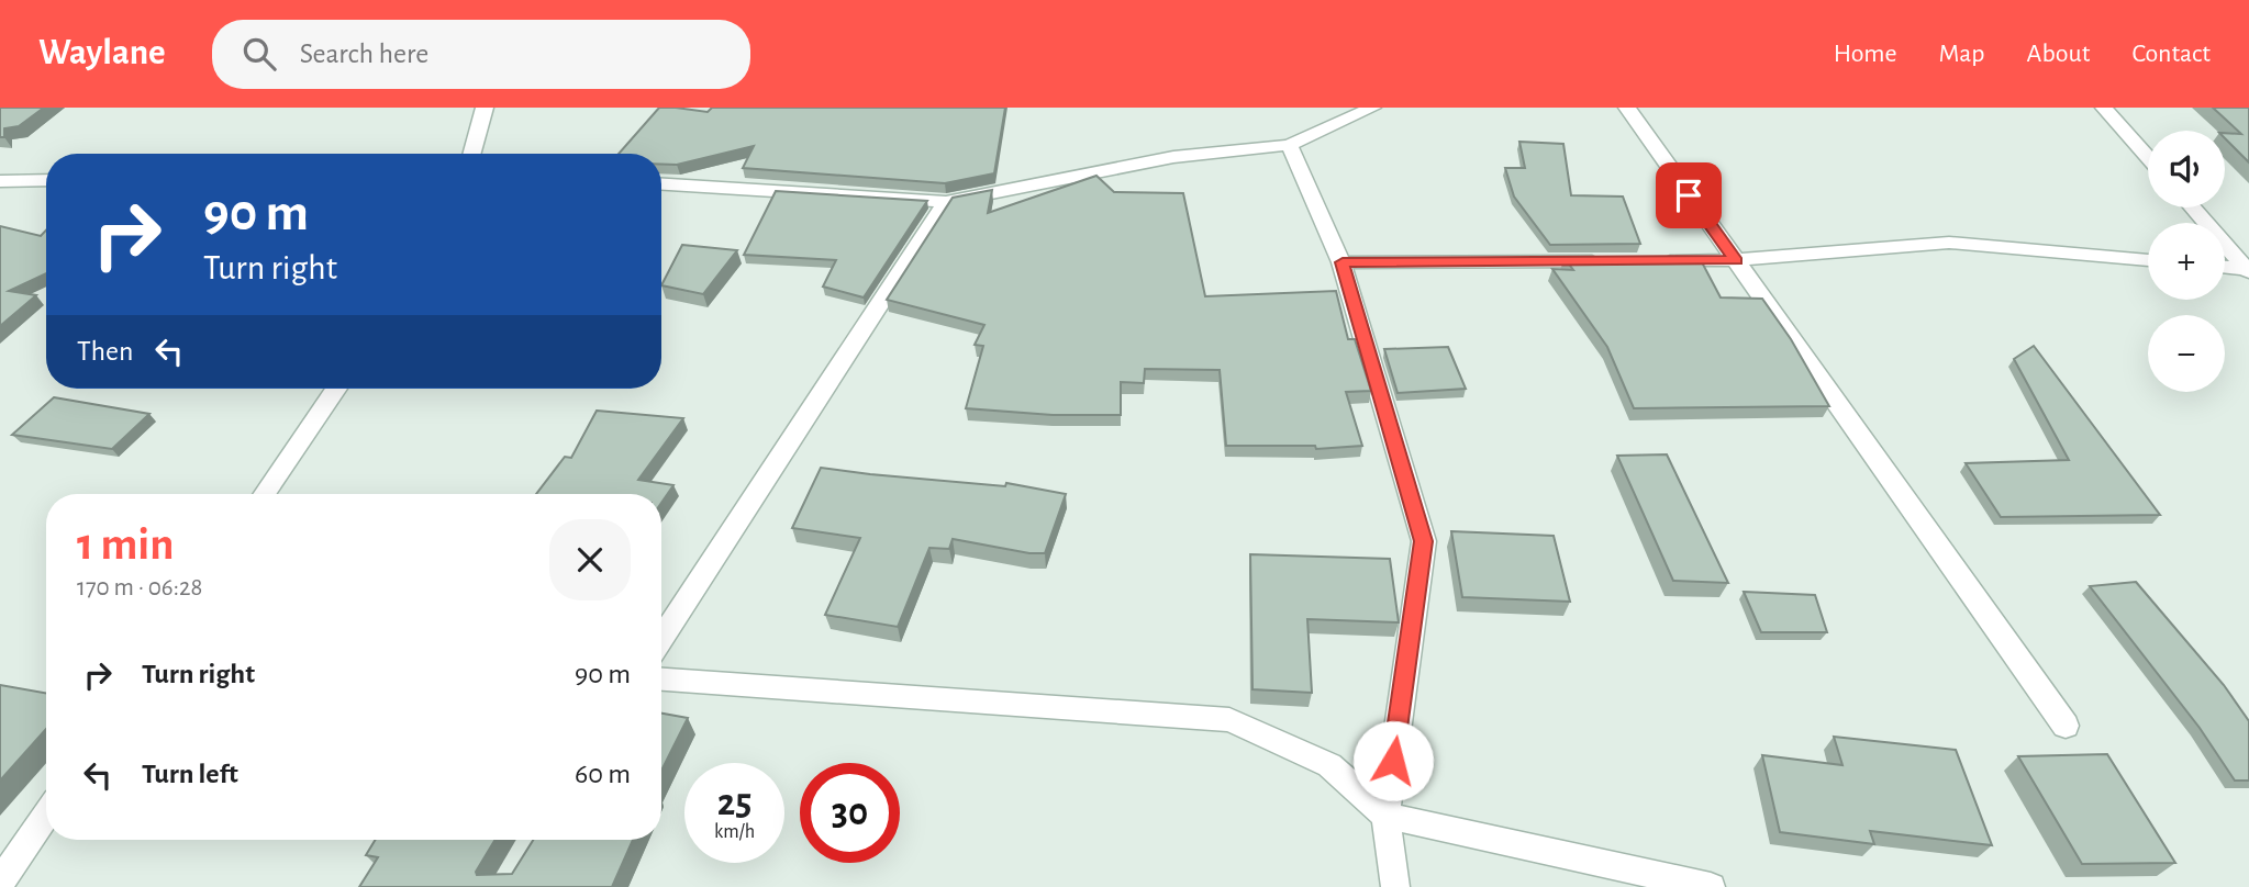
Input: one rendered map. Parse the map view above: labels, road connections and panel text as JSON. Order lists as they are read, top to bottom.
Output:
{
  "page": {
    "header": "Waylane",
    "search": "Search here",
    "nav": [
      "Home",
      "Map",
      "About",
      "Contact"
    ],
    "map_buttons": ["+", "−"],
    "turn": ["90 m", "Turn right"],
    "then": "Then",
    "heading": ["1 min", "170 m · 06:28"],
    "list": [
      {
        "name": "Turn right",
        "value": "90 m"
      },
      {
        "name": "Turn left",
        "value": "60 m"
      }
    ],
    "speed": "25 km/h",
    "limit": "30"
  }
}
